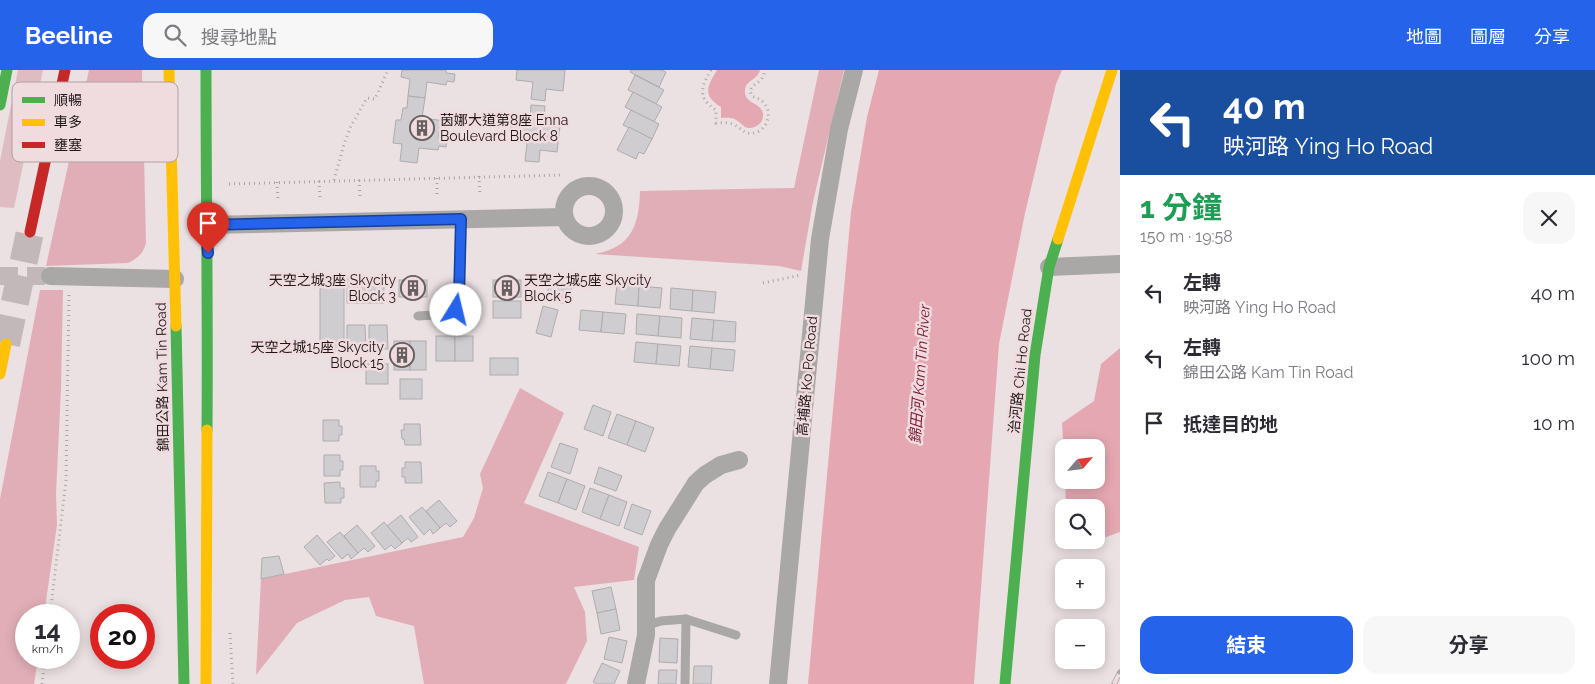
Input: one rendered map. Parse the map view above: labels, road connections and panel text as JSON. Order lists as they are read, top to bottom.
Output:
{
  "streets": {
    "main road": ["治河路 Chi Ho Road", "錦田公路 Kam Tin Road"],
    "street": ["高埔路 Ko Po Road"]
  },
  "water": ["錦田河 Kam Tin River"],
  "places": {
    "building": [
      "茵娜大道第8座 Enna Boulevard Block 8",
      "天空之城3座 Skycity Block 3",
      "天空之城5座 Skycity Block 5",
      "天空之城15座 Skycity Block 15"
    ]
  },
  "legend": ["順暢", "車多", "壅塞"],
  "north": "top right",
  "page": {
    "header": "Beeline",
    "search": "搜尋地點",
    "nav": ["地圖", "圖層", "分享"],
    "turn": ["40 m", "映河路 Ying Ho Road"],
    "heading": ["1 分鐘", "150 m · 19:58"],
    "list": [
      {
        "name": "左轉",
        "note": "映河路 Ying Ho Road",
        "value": "40 m"
      },
      {
        "name": "左轉",
        "note": "錦田公路 Kam Tin Road",
        "value": "100 m"
      },
      {
        "name": "抵達目的地",
        "value": "10 m"
      }
    ],
    "map_buttons": ["+", "−"],
    "speed": "14 km/h",
    "limit": "20",
    "buttons": ["結束", "分享"]
  }
}
